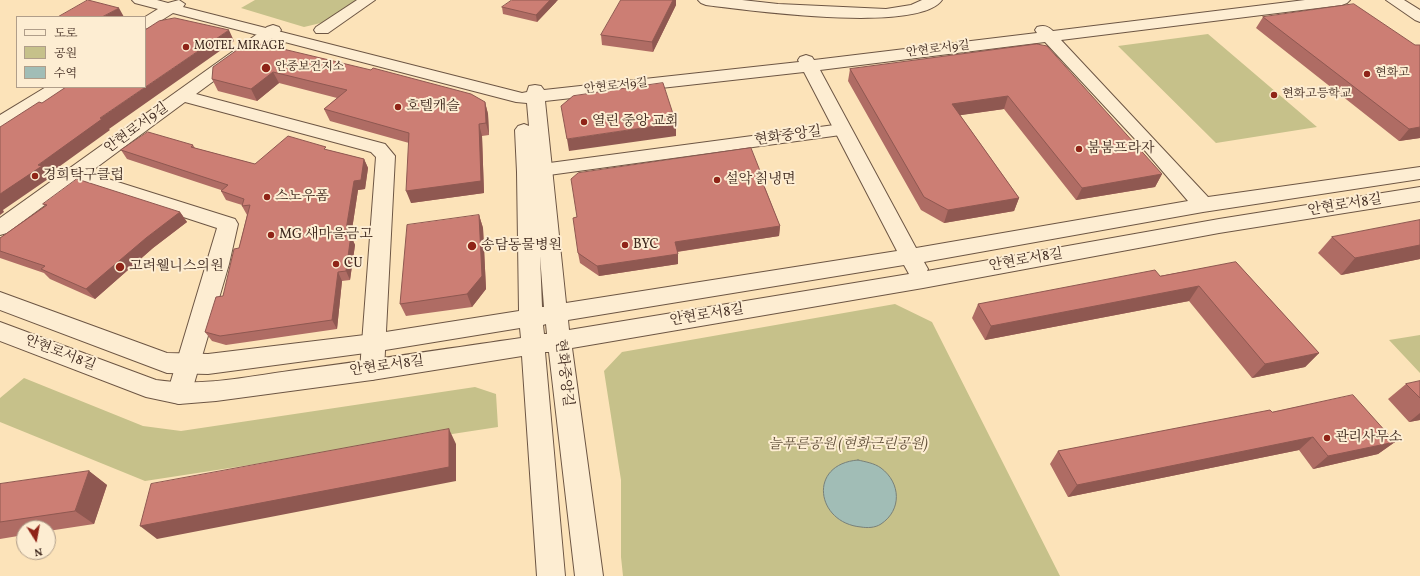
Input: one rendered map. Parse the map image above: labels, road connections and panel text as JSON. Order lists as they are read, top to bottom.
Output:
{
  "streets": {
    "street": ["안현로서9길", "현화중앙길", "안현로서8길"]
  },
  "crossings": [
    ["안현로서9길", "현화중앙길"],
    ["안현로서9길", "안현로서8길"],
    ["현화중앙길", "안현로서8길"]
  ],
  "parks": ["늘푸른공원 (현화근린공원)"],
  "places": [
    "MOTEL MIRAGE",
    "안중보건지소",
    "현화고",
    "현화고등학교",
    "호텔캐슬",
    "열린 중앙 교회",
    "붐붐프라자",
    "경희탁구클럽",
    "설악 칡냉면",
    "스노우폼",
    "MG 새마을금고",
    "BYC",
    "송담동물병원",
    "CU",
    "고려웰니스의원",
    "관리사무소"
  ],
  "legend": ["도로", "공원", "수역"],
  "north": "bottom"
}
